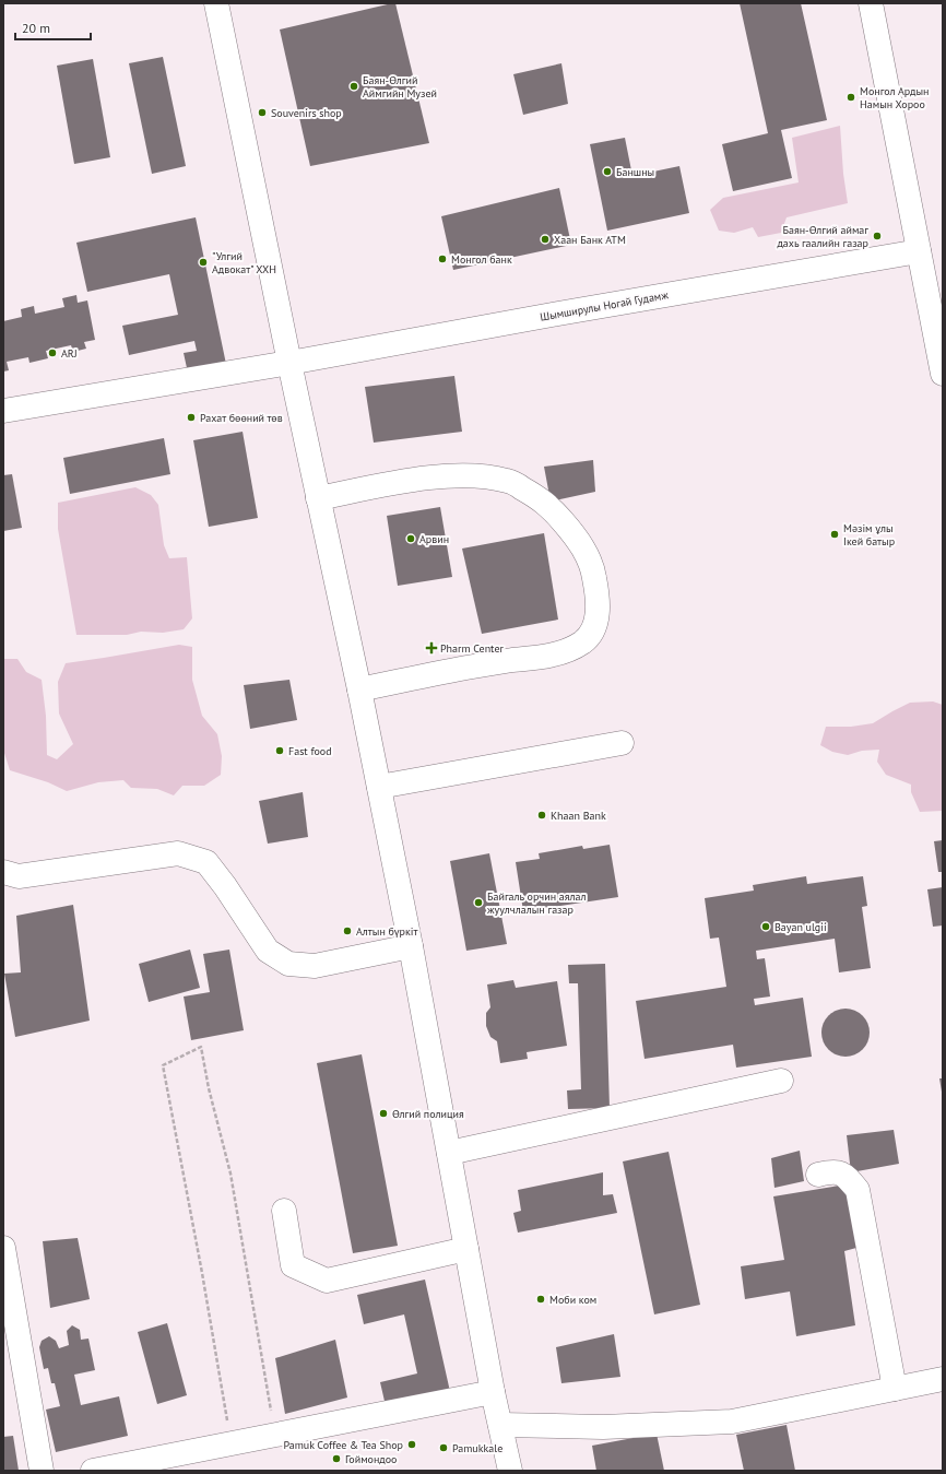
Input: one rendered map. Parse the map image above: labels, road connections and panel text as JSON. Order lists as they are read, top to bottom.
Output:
{
  "streets": {
    "street": ["Шымширулы Ногай Гудамж"]
  },
  "places": {
    "other": [
      "Баян-Өлгий Аймгийн Музей",
      "Монгол Ардын Намын Хороо",
      "Souvenirs shop",
      "Баншны",
      "Баян-Өлгий аймаг дахь гаалийн газар",
      "Хаан Банк АТМ",
      "Монгол банк",
      "\"Улгий Адвокат\" ХХН",
      "ARJ",
      "Раxат бөөний төв",
      "Мәзім ұлы Ікей батыр",
      "Арвин",
      "Fast food",
      "Khaan Bank",
      "Байгаль орчин аялал жуулчлалын газар",
      "Bayan ulgii",
      "Алтын бүркiт",
      "Өлгий полиция",
      "Моби ком",
      "Pamuk Coffee & Tea Shop",
      "Pamukkale",
      "Гоймондоо"
    ],
    "health": ["Pharm Center"]
  },
  "scale_bar": "20 m"
}
